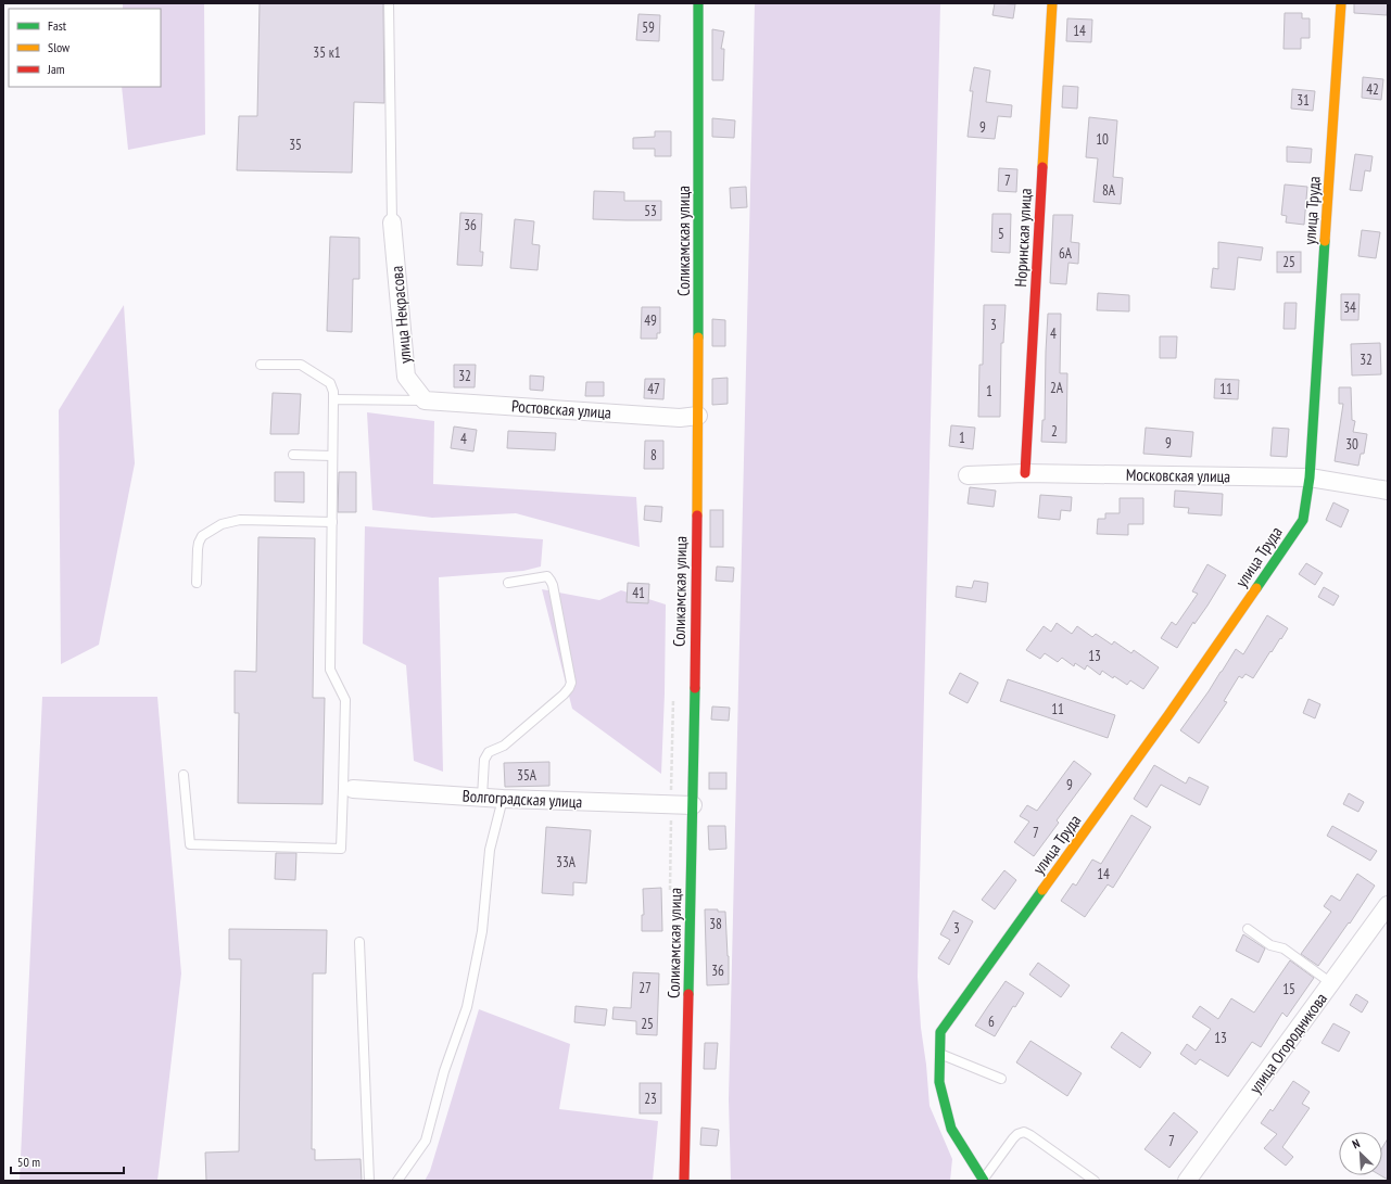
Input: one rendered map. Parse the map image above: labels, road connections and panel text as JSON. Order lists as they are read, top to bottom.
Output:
{
  "streets": {
    "street": [
      "улица Труда",
      "Норинская улица",
      "Соликамская улица",
      "улица Некрасова",
      "Ростовская улица",
      "Московская улица",
      "Волгоградская улица",
      "улица Огородникова"
    ]
  },
  "crossings": [
    ["улица Труда", "Московская улица"],
    ["Норинская улица", "Московская улица"],
    ["Соликамская улица", "Ростовская улица"],
    ["Соликамская улица", "Волгоградская улица"],
    ["улица Некрасова", "Ростовская улица"]
  ],
  "house_numbers": [
    "59",
    "14",
    "35 к1",
    "42",
    "31",
    "9",
    "10",
    "35",
    "7",
    "8А",
    "53",
    "36",
    "5",
    "6А",
    "25",
    "34",
    "49",
    "3",
    "4",
    "32",
    "32",
    "2А",
    "47",
    "11",
    "1",
    "2",
    "1",
    "4",
    "9",
    "30",
    "8",
    "41",
    "13",
    "11",
    "35А",
    "9",
    "7",
    "33А",
    "14",
    "38",
    "3",
    "36",
    "27",
    "15",
    "6",
    "25",
    "13",
    "23",
    "7"
  ],
  "legend": ["Fast", "Slow", "Jam"],
  "scale_bar": "50 m",
  "north": "top left"
}
